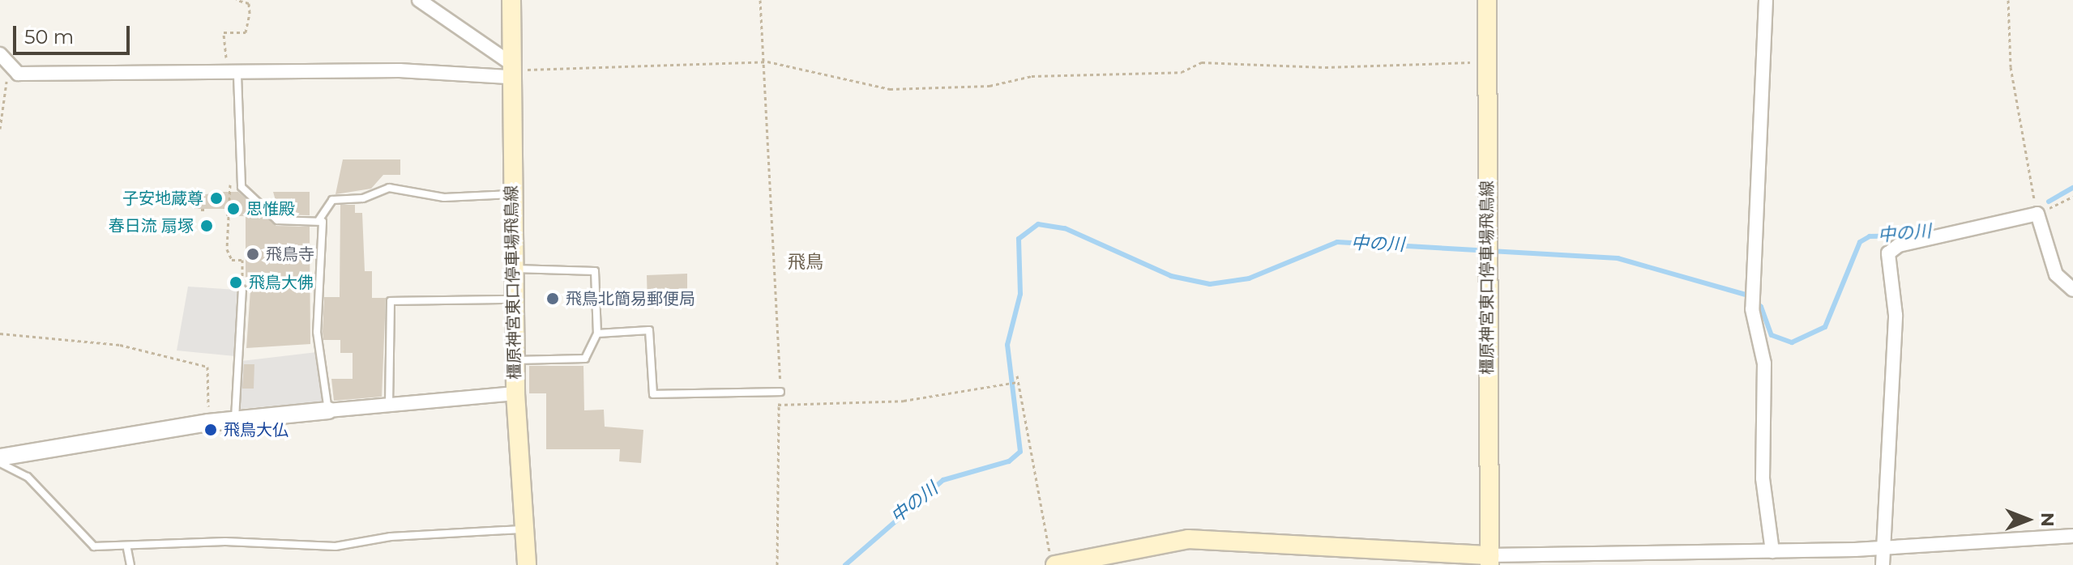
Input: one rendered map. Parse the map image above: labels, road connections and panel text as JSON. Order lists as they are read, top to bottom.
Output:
{
  "streets": {
    "main road": ["橿原神宮東口停車場飛鳥線"]
  },
  "districts": ["飛鳥"],
  "water": ["中の川"],
  "places": [
    "子安地蔵尊",
    "思惟殿",
    "春日流 扇塚",
    "飛鳥寺",
    "飛鳥大佛",
    "飛鳥北簡易郵便局",
    "飛鳥大仏"
  ],
  "scale_bar": "50 m",
  "north": "right"
}
